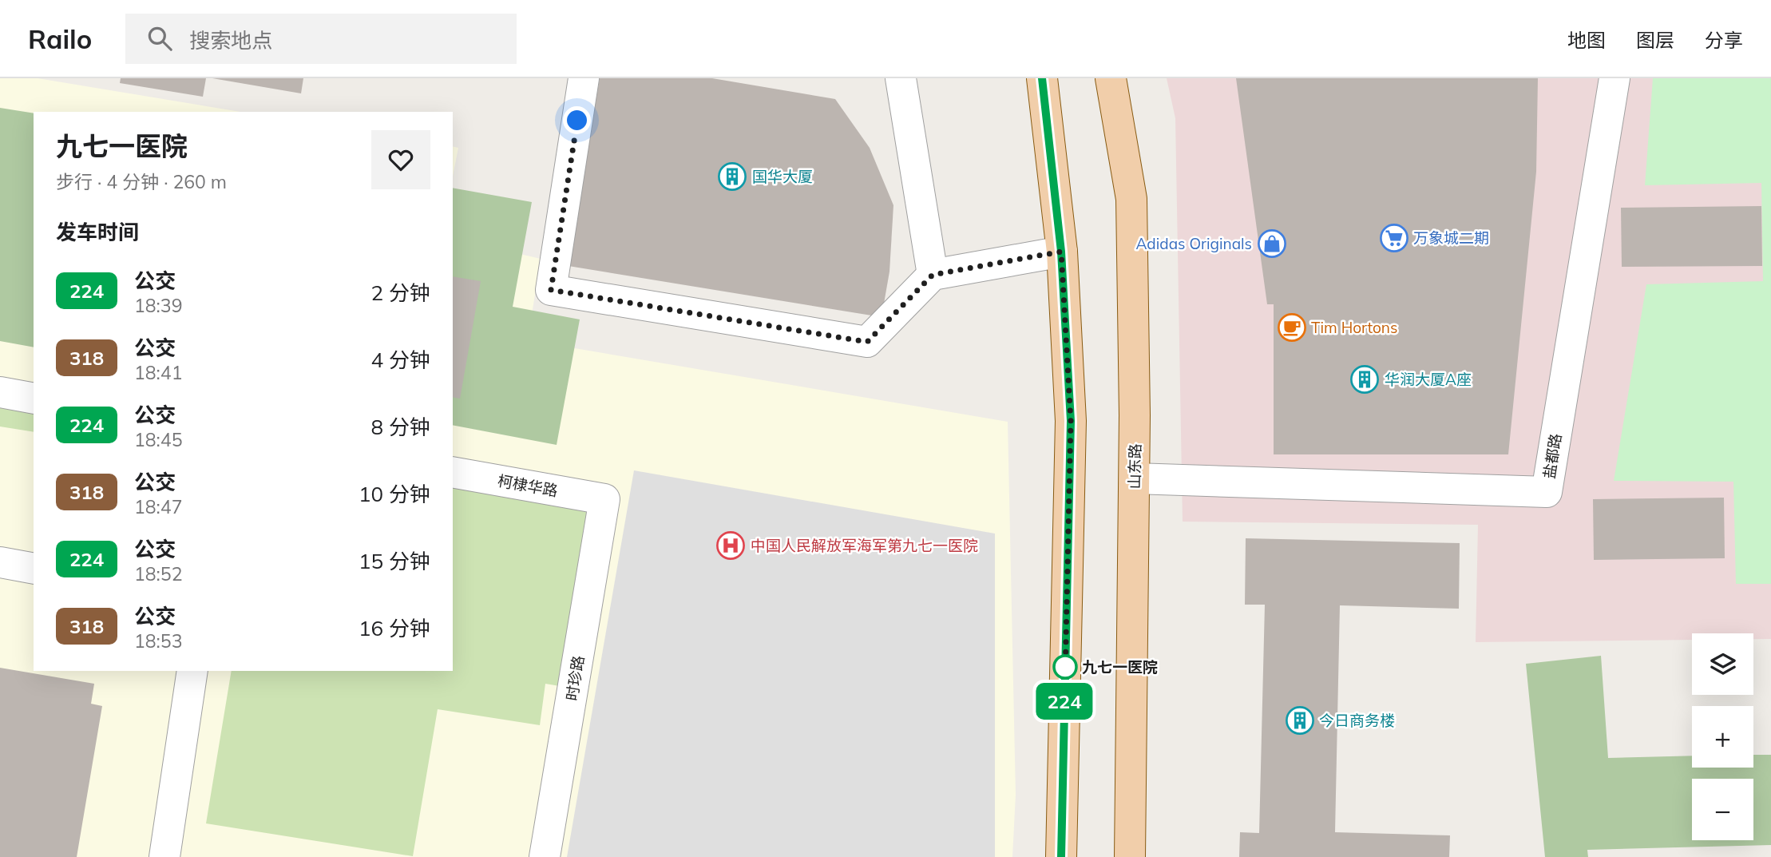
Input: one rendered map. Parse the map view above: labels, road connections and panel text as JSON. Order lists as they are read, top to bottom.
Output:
{
  "streets": {
    "main road": ["山东路"],
    "street": ["盐都路", "柯棣华路", "时珍路"]
  },
  "crossings": [
    ["盐都路", "山东路"],
    ["柯棣华路", "时珍路"]
  ],
  "places": {
    "building": ["国华大厦", "华润大厦A座", "今日商务楼"],
    "supermarket": ["万象城二期"],
    "shop": ["Adidas Originals"],
    "cafe": ["Tim Hortons"],
    "hospital": ["中国人民解放军海军第九七一医院"],
    "other": ["九七一医院"]
  },
  "lines": ["bus line 224"],
  "page": {
    "header": "Railo",
    "search": "搜索地点",
    "nav": ["地图", "图层", "分享"],
    "on_map": "224",
    "heading": [
      ["九七一医院", "步行 · 4 分钟 · 260 m"],
      "发车时间"
    ],
    "list": [
      {
        "mark": "224",
        "name": "公交",
        "note": "18:39",
        "value": "2 分钟"
      },
      {
        "mark": "318",
        "name": "公交",
        "note": "18:41",
        "value": "4 分钟"
      },
      {
        "mark": "224",
        "name": "公交",
        "note": "18:45",
        "value": "8 分钟"
      },
      {
        "mark": "318",
        "name": "公交",
        "note": "18:47",
        "value": "10 分钟"
      },
      {
        "mark": "224",
        "name": "公交",
        "note": "18:52",
        "value": "15 分钟"
      },
      {
        "mark": "318",
        "name": "公交",
        "note": "18:53",
        "value": "16 分钟"
      }
    ],
    "map_buttons": ["+", "−"]
  }
}
